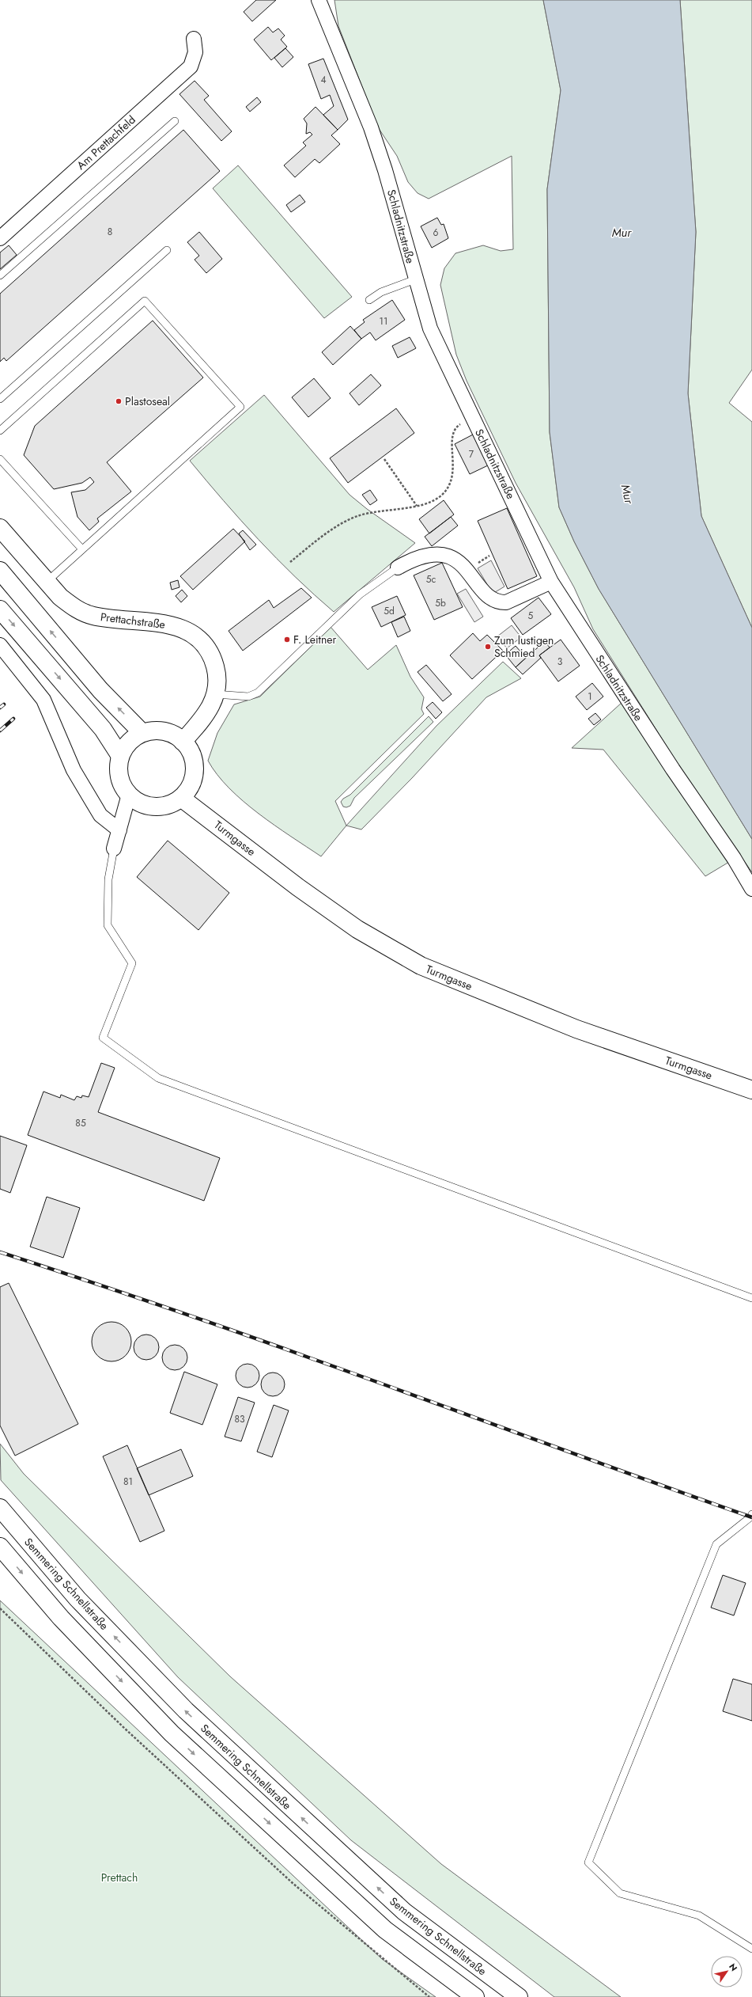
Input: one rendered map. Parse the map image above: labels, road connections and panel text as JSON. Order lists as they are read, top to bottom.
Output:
{
  "streets": {
    "main road": ["Prettachstraße", "Turmgasse", "Semmering Schnellstraße"],
    "street": ["Am Prettachfeld", "Schladnitzstraße"]
  },
  "crossings": [
    ["Prettachstraße", "Turmgasse"]
  ],
  "water": ["Mur"],
  "parks": ["Prettach"],
  "places": ["Plastoseal", "F. Leitner", "Zum lustigen Schmied"],
  "house_numbers": [
    "4",
    "8",
    "6",
    "11",
    "7",
    "5c",
    "5b",
    "5d",
    "5",
    "3",
    "1",
    "85",
    "83",
    "81"
  ],
  "north": "top right"
}
